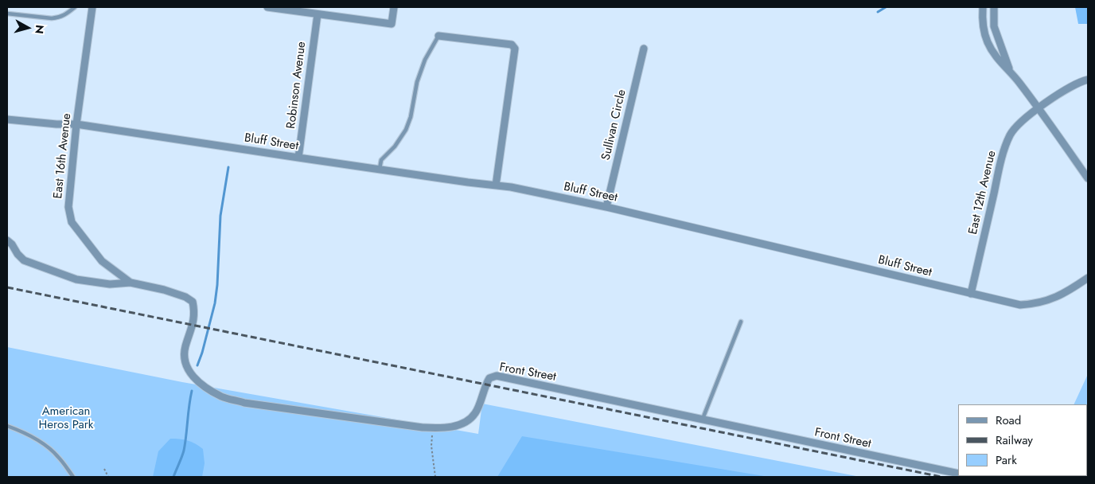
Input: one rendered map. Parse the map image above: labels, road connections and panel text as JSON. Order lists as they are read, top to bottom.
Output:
{
  "streets": {
    "street": [
      "Robinson Avenue",
      "Sullivan Circle",
      "Bluff Street",
      "East 16th Avenue",
      "East 12th Avenue",
      "Front Street"
    ]
  },
  "crossings": [
    ["Robinson Avenue", "Bluff Street"],
    ["Sullivan Circle", "Bluff Street"],
    ["Bluff Street", "East 16th Avenue"],
    ["Bluff Street", "East 12th Avenue"],
    ["East 16th Avenue", "Front Street"]
  ],
  "parks": ["American Heros Park"],
  "legend": ["Road", "Railway", "Park"],
  "north": "right"
}
